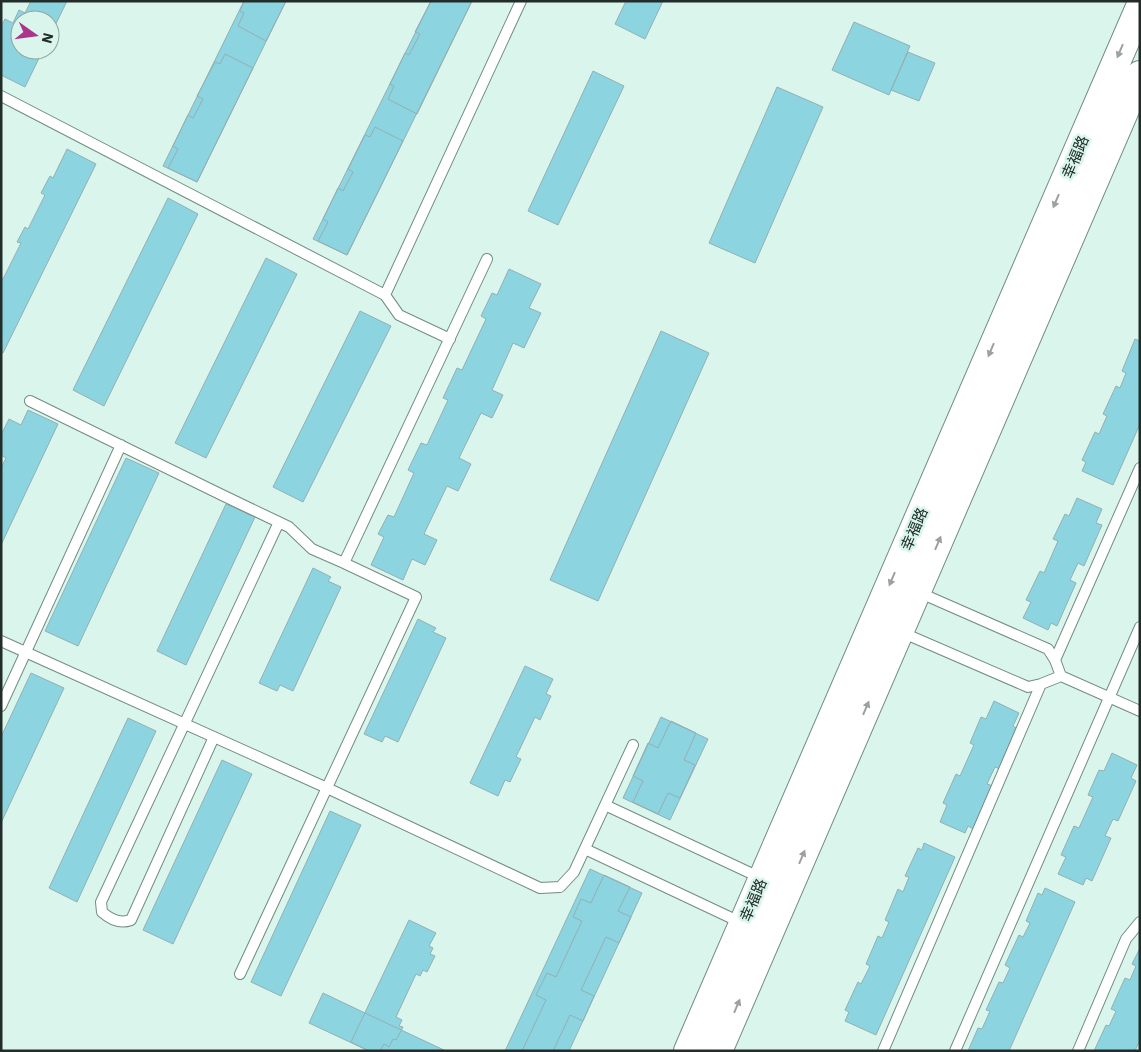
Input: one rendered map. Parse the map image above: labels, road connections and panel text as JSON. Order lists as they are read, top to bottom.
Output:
{
  "streets": {
    "street": ["幸福路"]
  },
  "north": "right"
}
